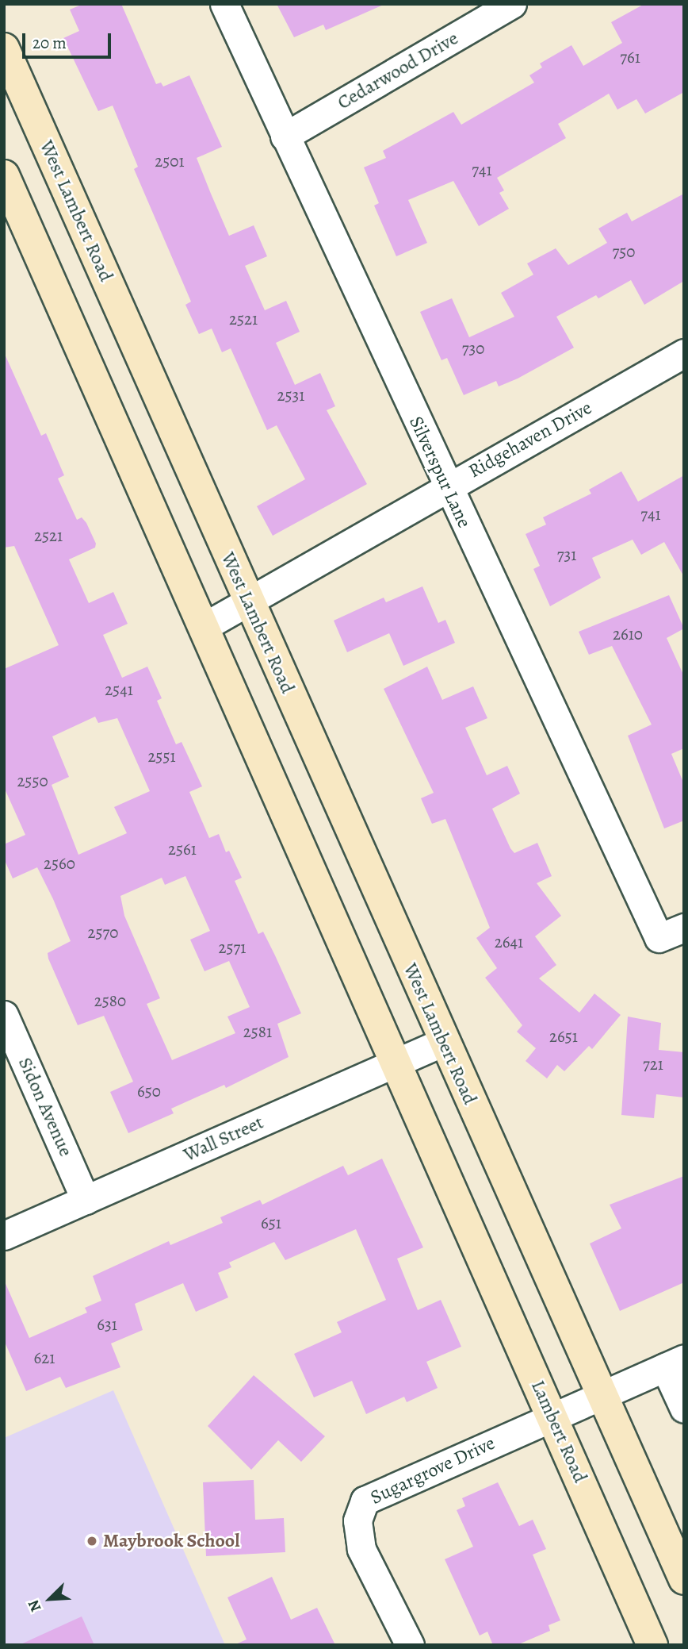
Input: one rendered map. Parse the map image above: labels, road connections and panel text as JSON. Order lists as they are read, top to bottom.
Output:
{
  "streets": {
    "main road": ["West Lambert Road", "Lambert Road"],
    "street": [
      "Cedarwood Drive",
      "Ridgehaven Drive",
      "Silverspur Lane",
      "Sidon Avenue",
      "Wall Street",
      "Sugargrove Drive"
    ]
  },
  "crossings": [
    ["Cedarwood Drive", "Silverspur Lane"],
    ["West Lambert Road", "Ridgehaven Drive"],
    ["West Lambert Road", "Wall Street"],
    ["West Lambert Road", "Sugargrove Drive"],
    ["Ridgehaven Drive", "Silverspur Lane"],
    ["Sidon Avenue", "Wall Street"],
    ["Wall Street", "Lambert Road"],
    ["Lambert Road", "Sugargrove Drive"]
  ],
  "places": ["Maybrook School"],
  "house_numbers": [
    "761",
    "2501",
    "741",
    "750",
    "2521",
    "730",
    "2531",
    "741",
    "2521",
    "731",
    "2610",
    "2541",
    "2551",
    "2550",
    "2561",
    "2560",
    "2570",
    "2641",
    "2571",
    "2580",
    "2581",
    "2651",
    "721",
    "650",
    "651",
    "631",
    "621"
  ],
  "scale_bar": "20 m",
  "north": "bottom left"
}
